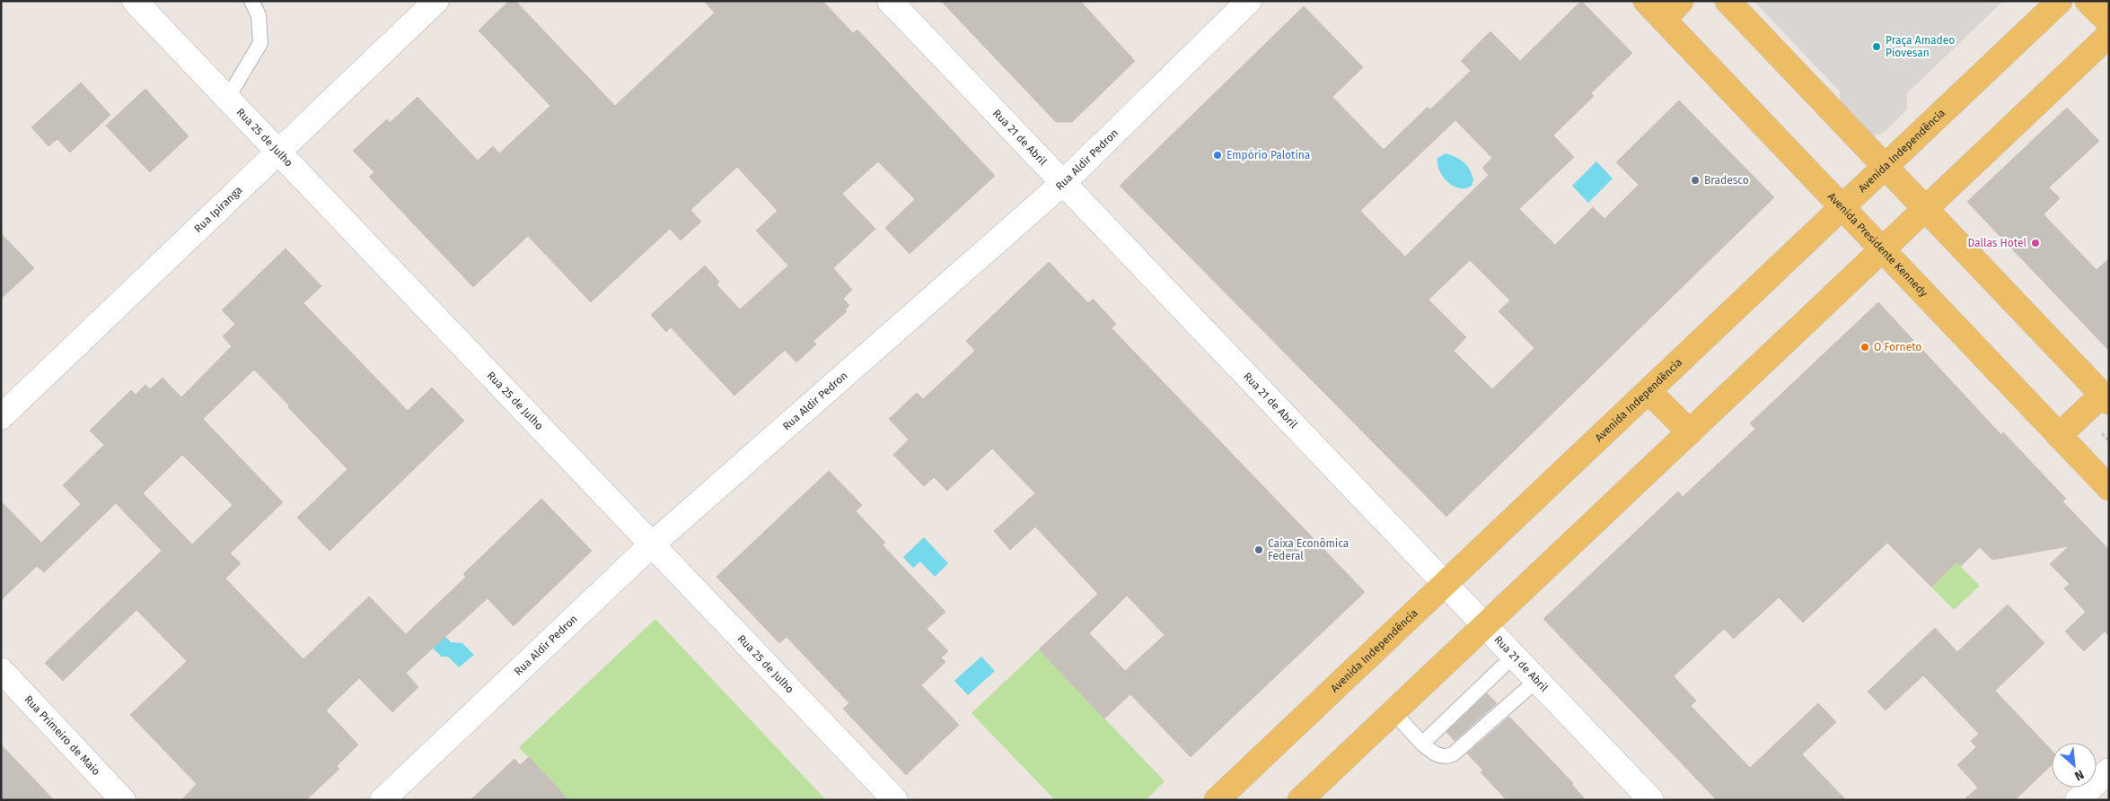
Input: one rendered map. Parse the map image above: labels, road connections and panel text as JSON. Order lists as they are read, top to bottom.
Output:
{
  "streets": {
    "main road": ["Avenida Independência", "Avenida Presidente Kennedy"],
    "street": [
      "Rua 25 de Julho",
      "Rua 21 de Abril",
      "Rua Aldir Pedron",
      "Rua Ipiranga",
      "Rua Primeiro de Maio"
    ]
  },
  "crossings": [
    ["Rua 25 de Julho", "Rua Aldir Pedron"],
    ["Rua 25 de Julho", "Rua Ipiranga"],
    ["Rua 21 de Abril", "Avenida Independência"],
    ["Rua 21 de Abril", "Rua Aldir Pedron"],
    ["Avenida Independência", "Avenida Presidente Kennedy"]
  ],
  "places": [
    "Praça Amadeo Piovesan",
    "Empório Palotina",
    "Bradesco",
    "Dallas Hotel",
    "O Forneto",
    "Caixa Econômica Federal"
  ],
  "north": "bottom right"
}
